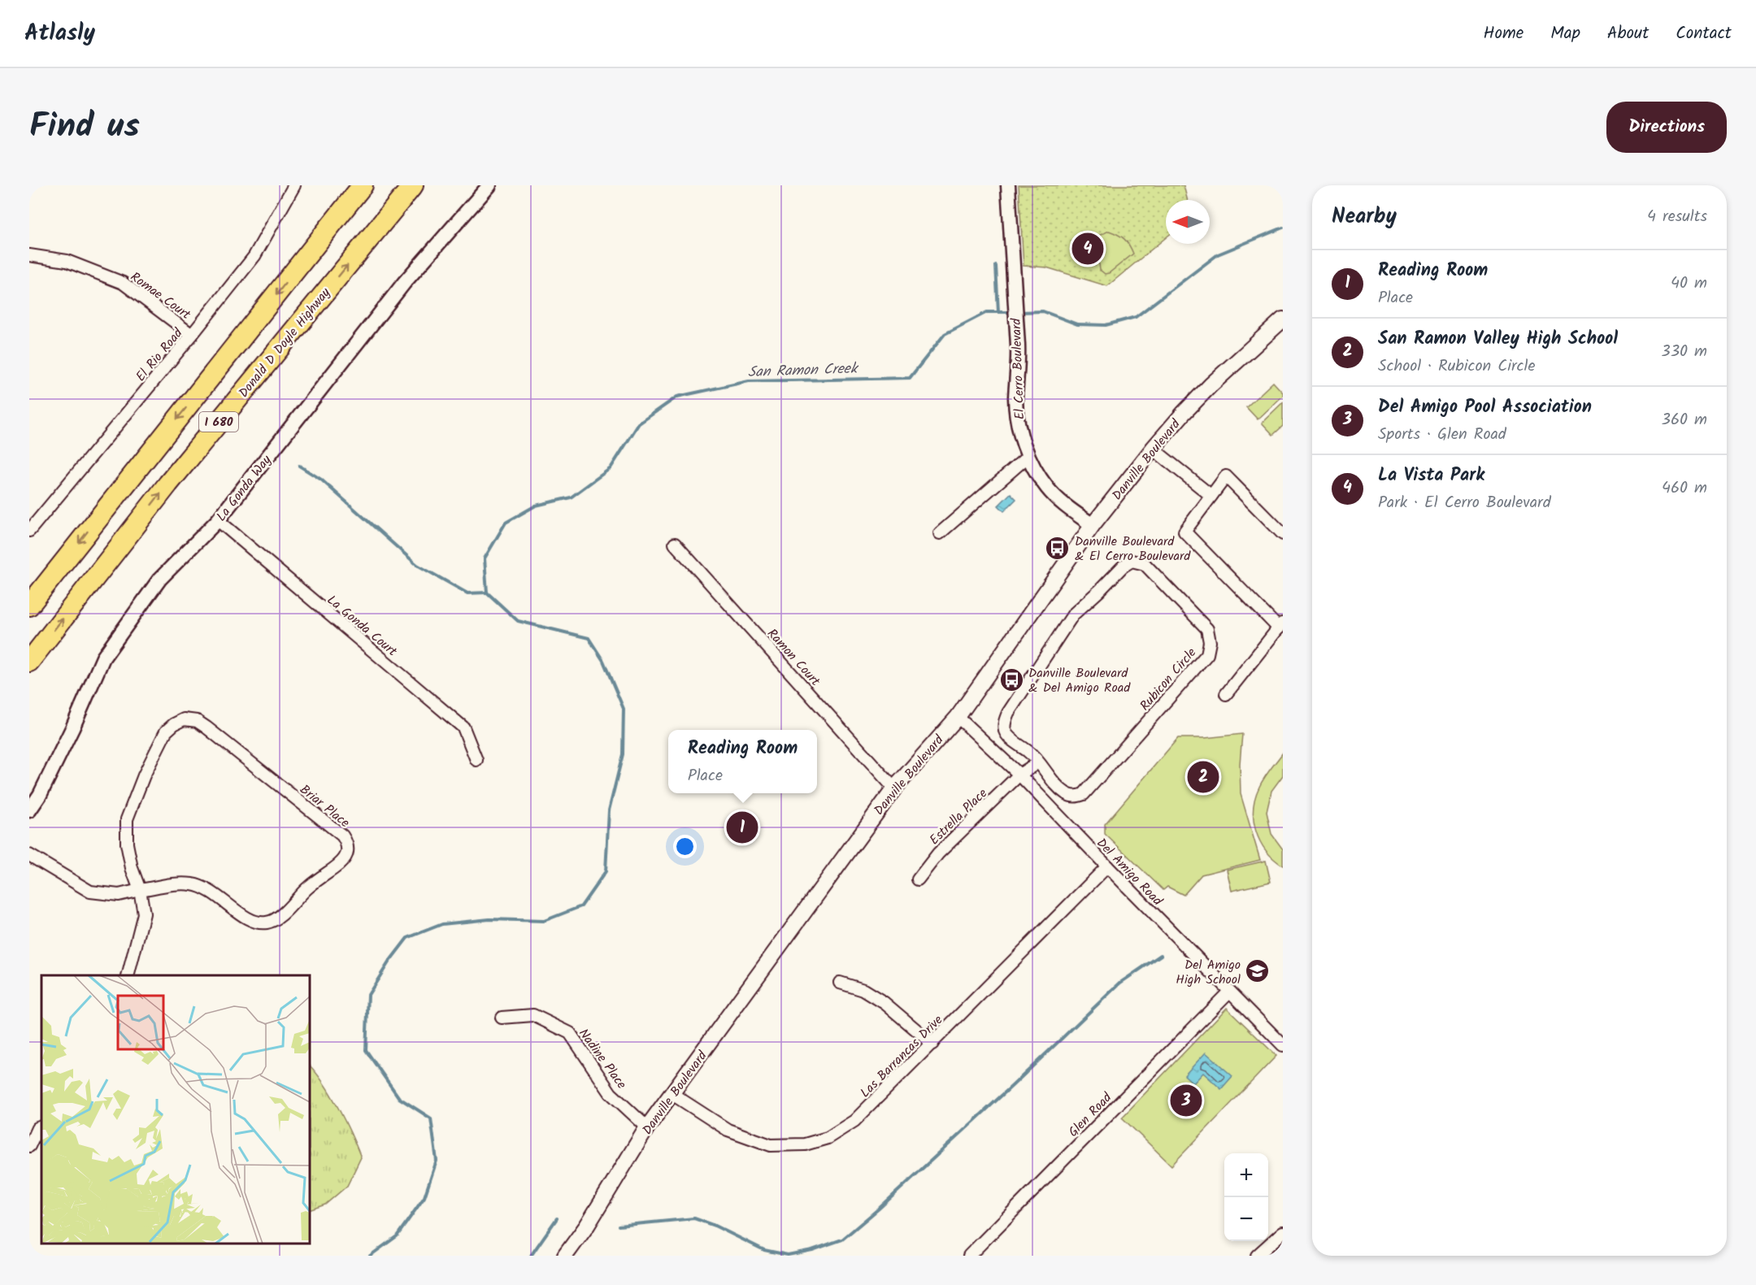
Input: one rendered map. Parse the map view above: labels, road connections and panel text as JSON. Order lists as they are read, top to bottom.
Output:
{
  "streets": {
    "highway": ["Donald D Doyle Highway", "I 680"],
    "main road": ["Danville Boulevard"],
    "street": [
      "Romae Court",
      "El Rio Road",
      "El Cerro Boulevard",
      "La Gonda Way",
      "La Gonda Court",
      "Ramon Court",
      "Rubicon Circle",
      "Briar Place",
      "Estrella Place",
      "Del Amigo Road",
      "Las Barrancas Drive",
      "Nadine Place",
      "Glen Road"
    ]
  },
  "crossings": [
    ["Romae Court", "El Rio Road"],
    ["El Cerro Boulevard", "Danville Boulevard"],
    ["Danville Boulevard", "Ramon Court"],
    ["Danville Boulevard", "Del Amigo Road"],
    ["Danville Boulevard", "Las Barrancas Drive"],
    ["Danville Boulevard", "Nadine Place"],
    ["La Gonda Way", "La Gonda Court"],
    ["Estrella Place", "Del Amigo Road"],
    ["Del Amigo Road", "Las Barrancas Drive"],
    ["Del Amigo Road", "Glen Road"]
  ],
  "water": ["San Ramon Creek"],
  "places": {
    "bus stop": ["Danville Boulevard & El Cerro Boulevard", "Danville Boulevard & Del Amigo Road"],
    "school or university": ["Del Amigo High School"]
  },
  "north": "left",
  "page": {
    "header": "Atlasly",
    "nav": [
      "Home",
      "Map",
      "About",
      "Contact"
    ],
    "title": "Find us",
    "buttons": "Directions",
    "heading": ["Nearby", "4 results"],
    "pins": [
      "4",
      "2",
      "1",
      "3"
    ],
    "list": [
      {
        "mark": "1",
        "name": "Reading Room",
        "note": "Place",
        "value": "40 m"
      },
      {
        "mark": "2",
        "name": "San Ramon Valley High School",
        "note": "School · Rubicon Circle",
        "value": "330 m"
      },
      {
        "mark": "3",
        "name": "Del Amigo Pool Association",
        "note": "Sports · Glen Road",
        "value": "360 m"
      },
      {
        "mark": "4",
        "name": "La Vista Park",
        "note": "Park · El Cerro Boulevard",
        "value": "460 m"
      }
    ],
    "popup": ["Reading Room", "Place"],
    "map_buttons": ["+", "−"]
  }
}
